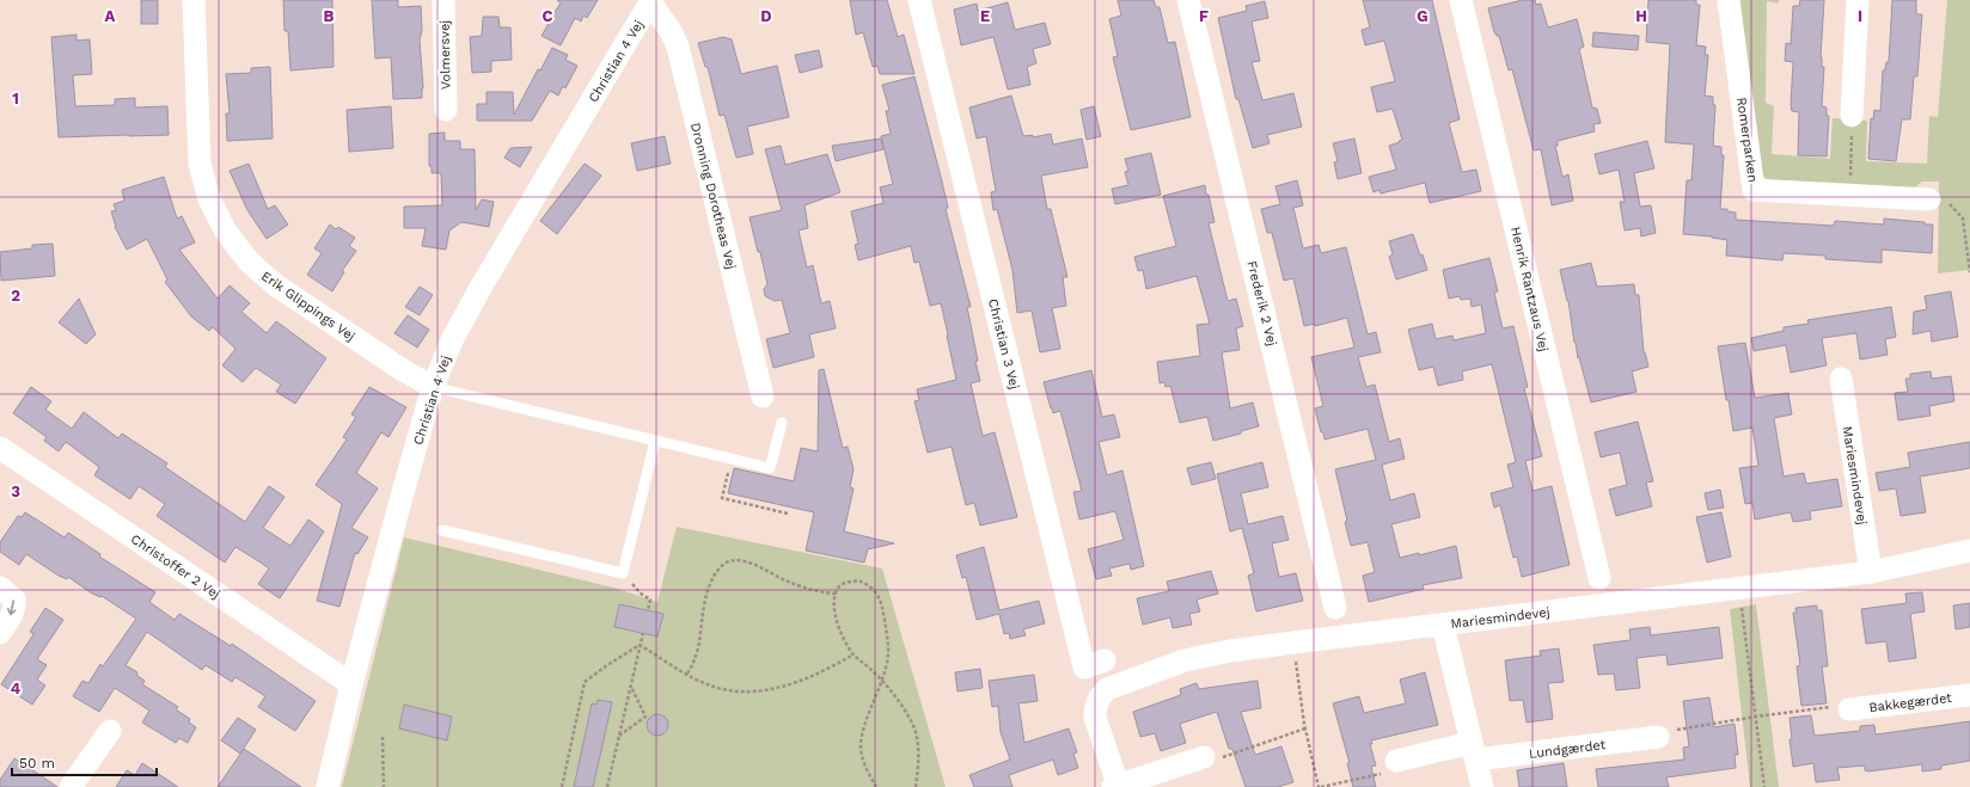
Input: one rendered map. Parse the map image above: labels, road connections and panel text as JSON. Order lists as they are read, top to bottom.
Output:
{
  "streets": {
    "street": [
      "Volmersvej",
      "Christian 4 Vej",
      "Romerparken",
      "Dronning Dorotheas Vej",
      "Henrik Rantzaus Vej",
      "Frederik 2 Vej",
      "Erik Glippings Vej",
      "Christian 3 Vej",
      "Mariesmindevej",
      "Christoffer 2 Vej",
      "Bakkegærdet",
      "Lundgærdet"
    ]
  },
  "crossings": [
    ["Christian 4 Vej", "Dronning Dorotheas Vej"],
    ["Christian 4 Vej", "Erik Glippings Vej"],
    ["Christian 4 Vej", "Christoffer 2 Vej"]
  ],
  "scale_bar": "50 m",
  "grid": {
    "columns": [
      "A",
      "B",
      "C",
      "D",
      "E",
      "F",
      "G",
      "H",
      "I"
    ],
    "rows": [
      "1",
      "2",
      "3",
      "4"
    ]
  }
}
